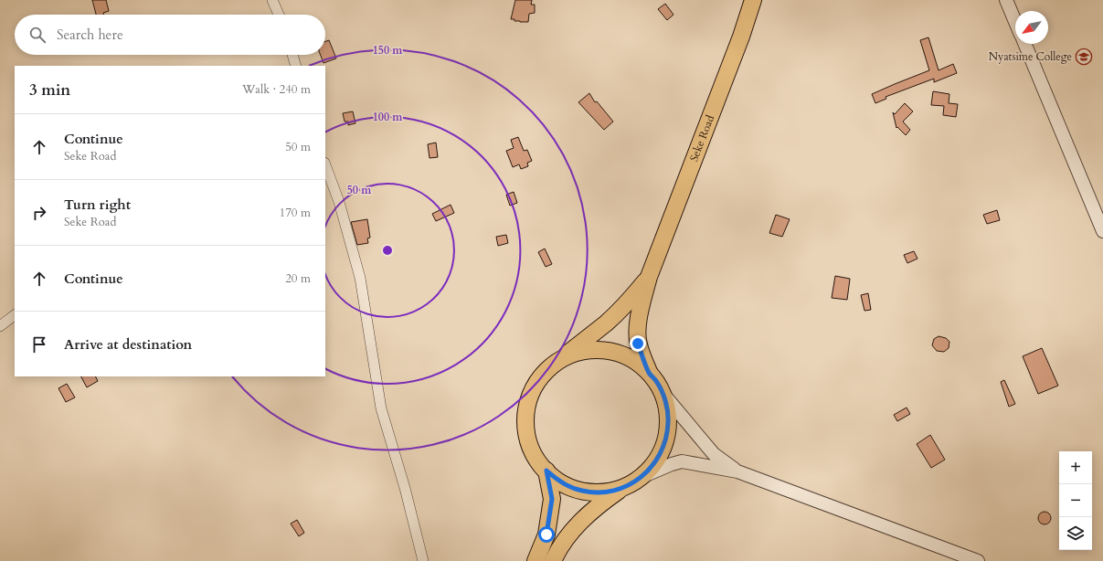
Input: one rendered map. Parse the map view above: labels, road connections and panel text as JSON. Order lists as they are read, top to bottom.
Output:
{
  "streets": {
    "main road": ["Seke Road"]
  },
  "places": {
    "school or university": ["Nyatsime College"]
  },
  "north": "bottom left",
  "page": {
    "search": "Search here",
    "heading": ["3 min", "Walk · 240 m"],
    "list": [
      ["Continue", "Seke Road", "50 m"],
      ["Turn right", "Seke Road", "170 m"],
      ["Continue", "20 m"],
      "Arrive at destination"
    ],
    "map_buttons": ["+", "−"]
  },
  "rings": ["150 m", "100 m", "50 m"]
}
